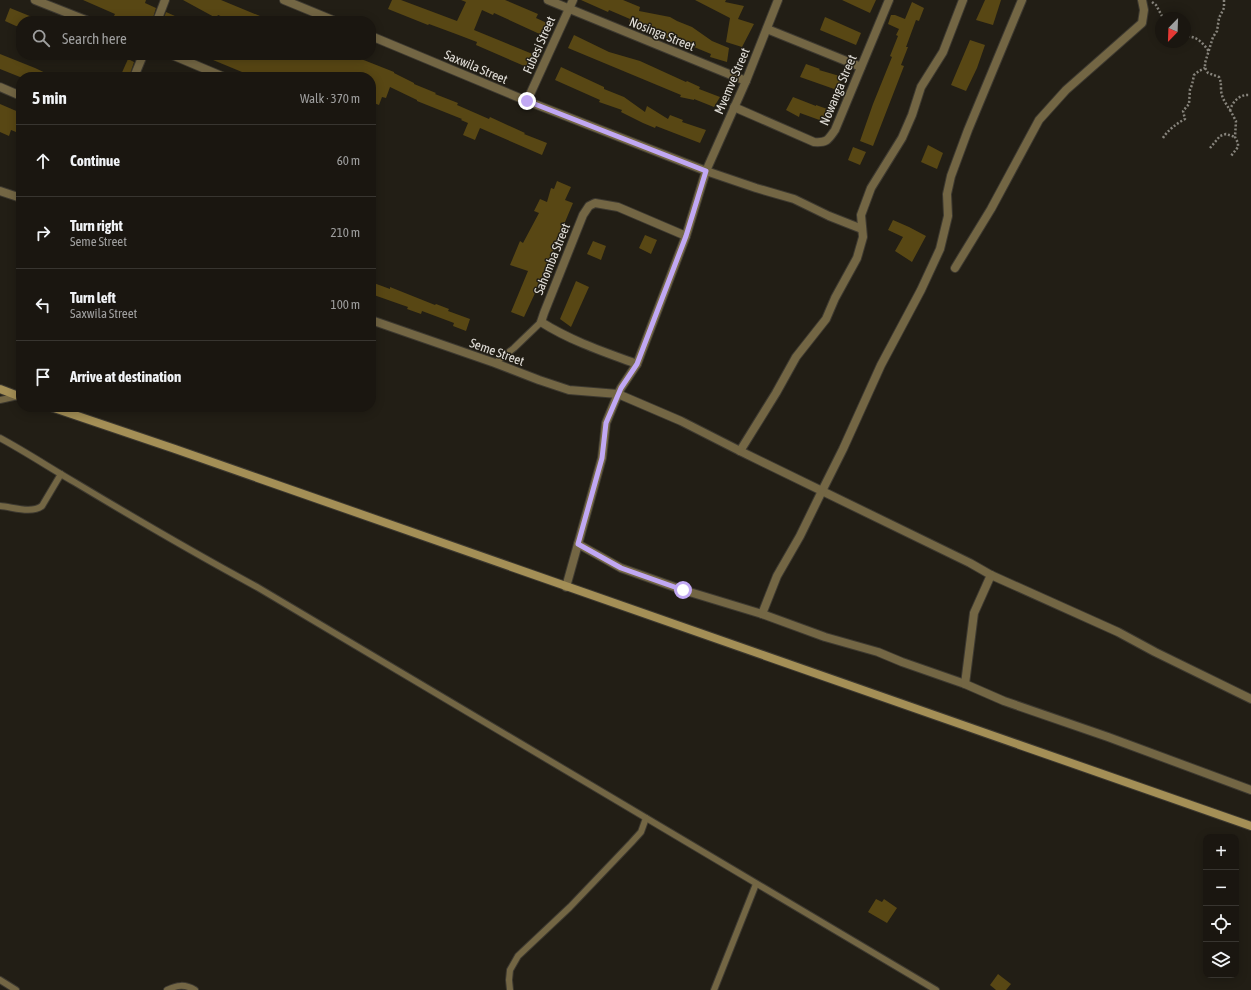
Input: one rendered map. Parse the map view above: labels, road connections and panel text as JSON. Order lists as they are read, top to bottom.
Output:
{
  "streets": {
    "street": [
      "Nosinga Street",
      "Fubesi Street",
      "Saxwila Street",
      "Mvemve Street",
      "Nowanga Street",
      "Sahomba Street",
      "Seme Street"
    ]
  },
  "crossings": [
    ["Nosinga Street", "Fubesi Street"],
    ["Nosinga Street", "Mvemve Street"],
    ["Fubesi Street", "Saxwila Street"],
    ["Saxwila Street", "Mvemve Street"],
    ["Mvemve Street", "Nowanga Street"]
  ],
  "north": "bottom left",
  "page": {
    "search": "Search here",
    "heading": ["5 min", "Walk · 370 m"],
    "list": [
      ["Continue", "60 m"],
      ["Turn right", "Seme Street", "210 m"],
      ["Turn left", "Saxwila Street", "100 m"],
      "Arrive at destination"
    ],
    "map_buttons": ["+", "−"]
  }
}
